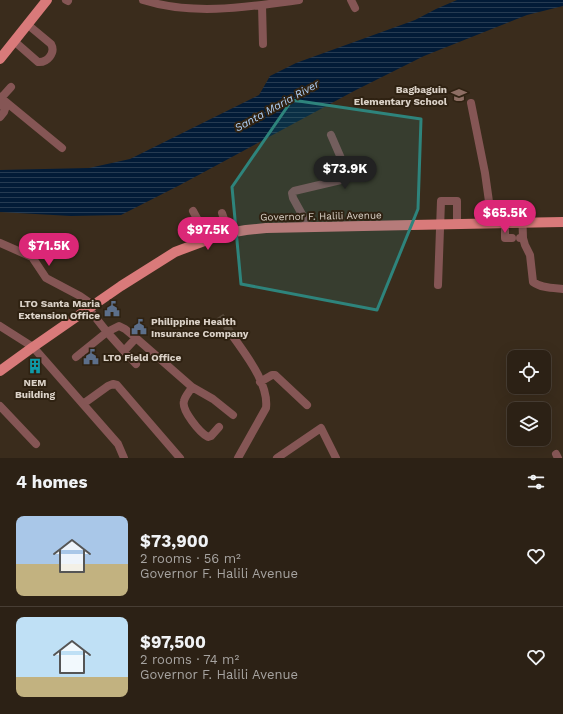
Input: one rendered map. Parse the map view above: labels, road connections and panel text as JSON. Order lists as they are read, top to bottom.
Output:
{
  "streets": {
    "main road": ["Governor F. Halili Avenue"]
  },
  "water": ["Santa Maria River"],
  "places": {
    "school or university": ["Bagbaguin Elementary School"],
    "public building": ["LTO Santa Maria Extension Office", "Philippine Health Insurance Company", "LTO Field Office"],
    "building": ["NEM Building"]
  },
  "page": {
    "price": [
      "$73.9K",
      "$65.5K",
      "$97.5K",
      "$71.5K"
    ],
    "heading": "4 homes",
    "list": [
      {
        "name": "$73,900",
        "note": "2 rooms · 56 m² · Governor F. Halili Avenue"
      },
      {
        "name": "$97,500",
        "note": "2 rooms · 74 m² · Governor F. Halili Avenue"
      }
    ]
  }
}
